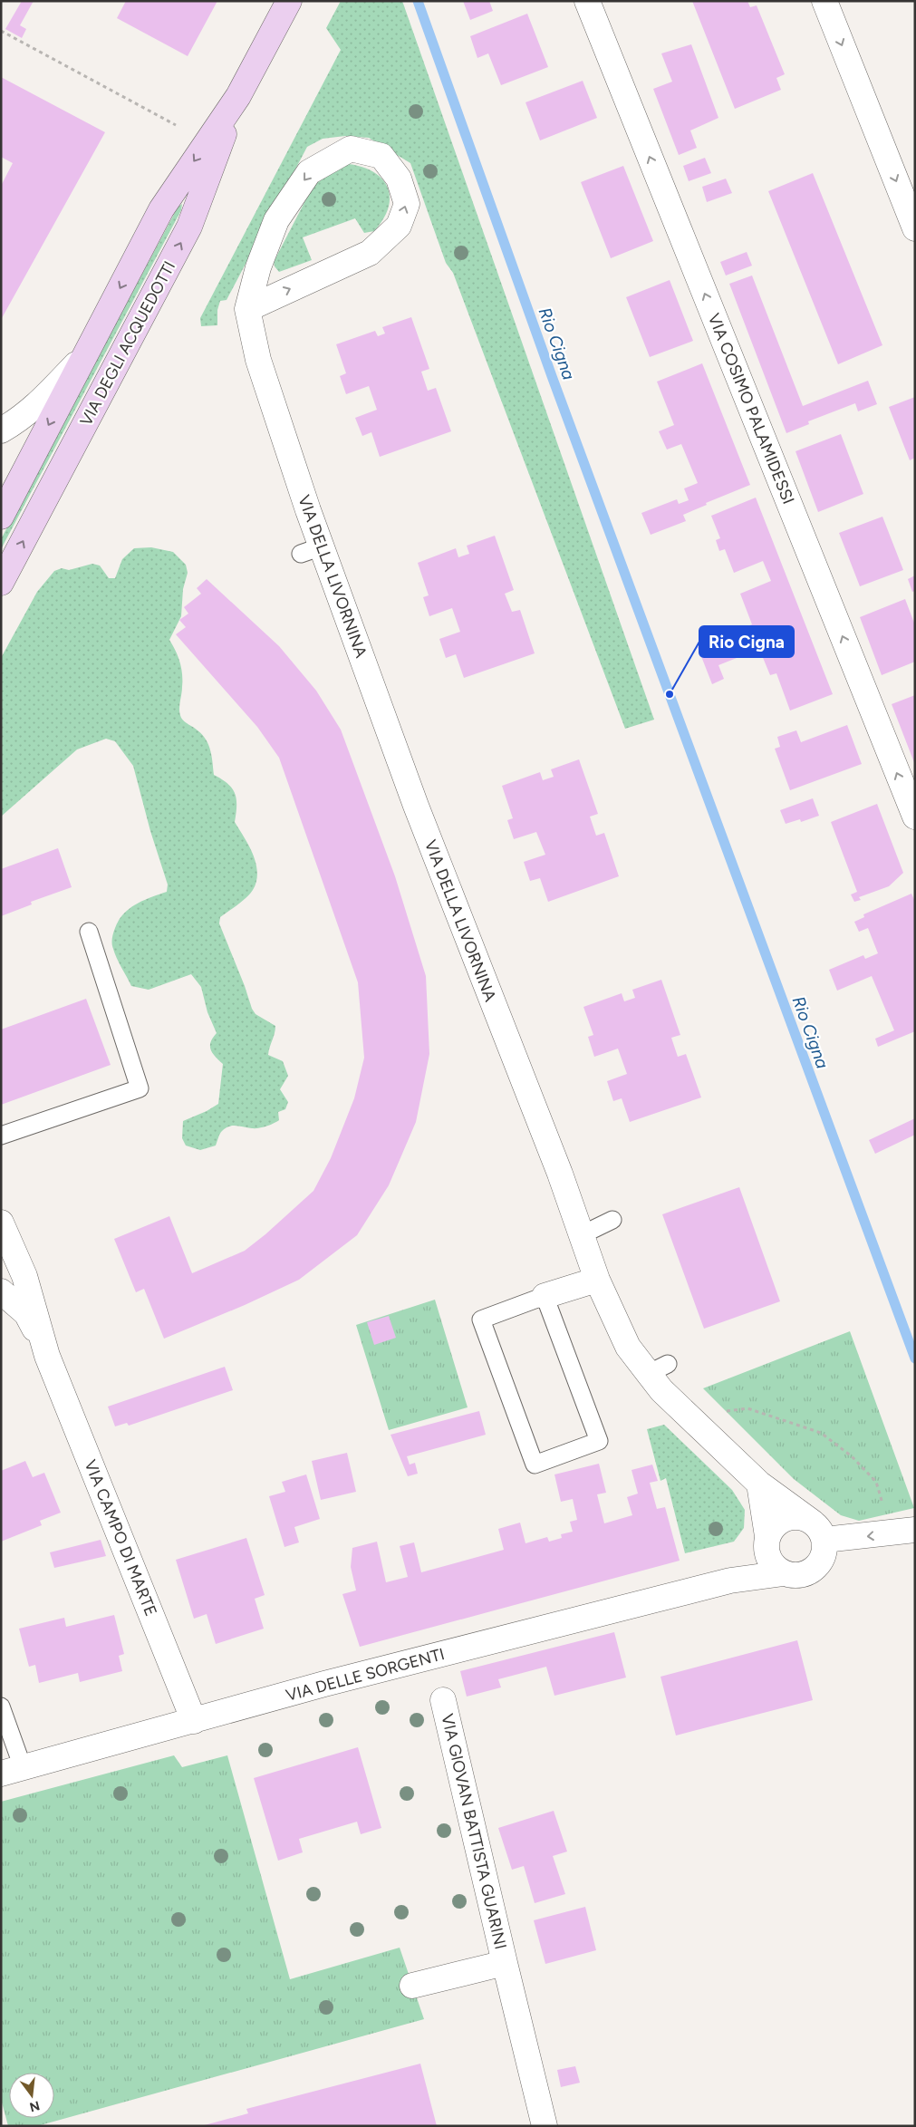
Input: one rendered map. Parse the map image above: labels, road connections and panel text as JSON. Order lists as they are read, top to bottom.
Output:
{
  "streets": {
    "main road": ["VIA DEGLI ACQUEDOTTI"],
    "street": [
      "VIA COSIMO PALAMIDESSI",
      "VIA DELLA LIVORNINA",
      "VIA CAMPO DI MARTE",
      "VIA DELLE SORGENTI",
      "VIA GIOVAN BATTISTA GUARINI"
    ]
  },
  "crossings": [
    ["VIA DELLA LIVORNINA", "VIA DELLE SORGENTI"],
    ["VIA CAMPO DI MARTE", "VIA DELLE SORGENTI"]
  ],
  "one_way": ["VIA COSIMO PALAMIDESSI"],
  "water": ["Rio Cigna"],
  "places": ["Rio Cigna"],
  "north": "bottom"
}
